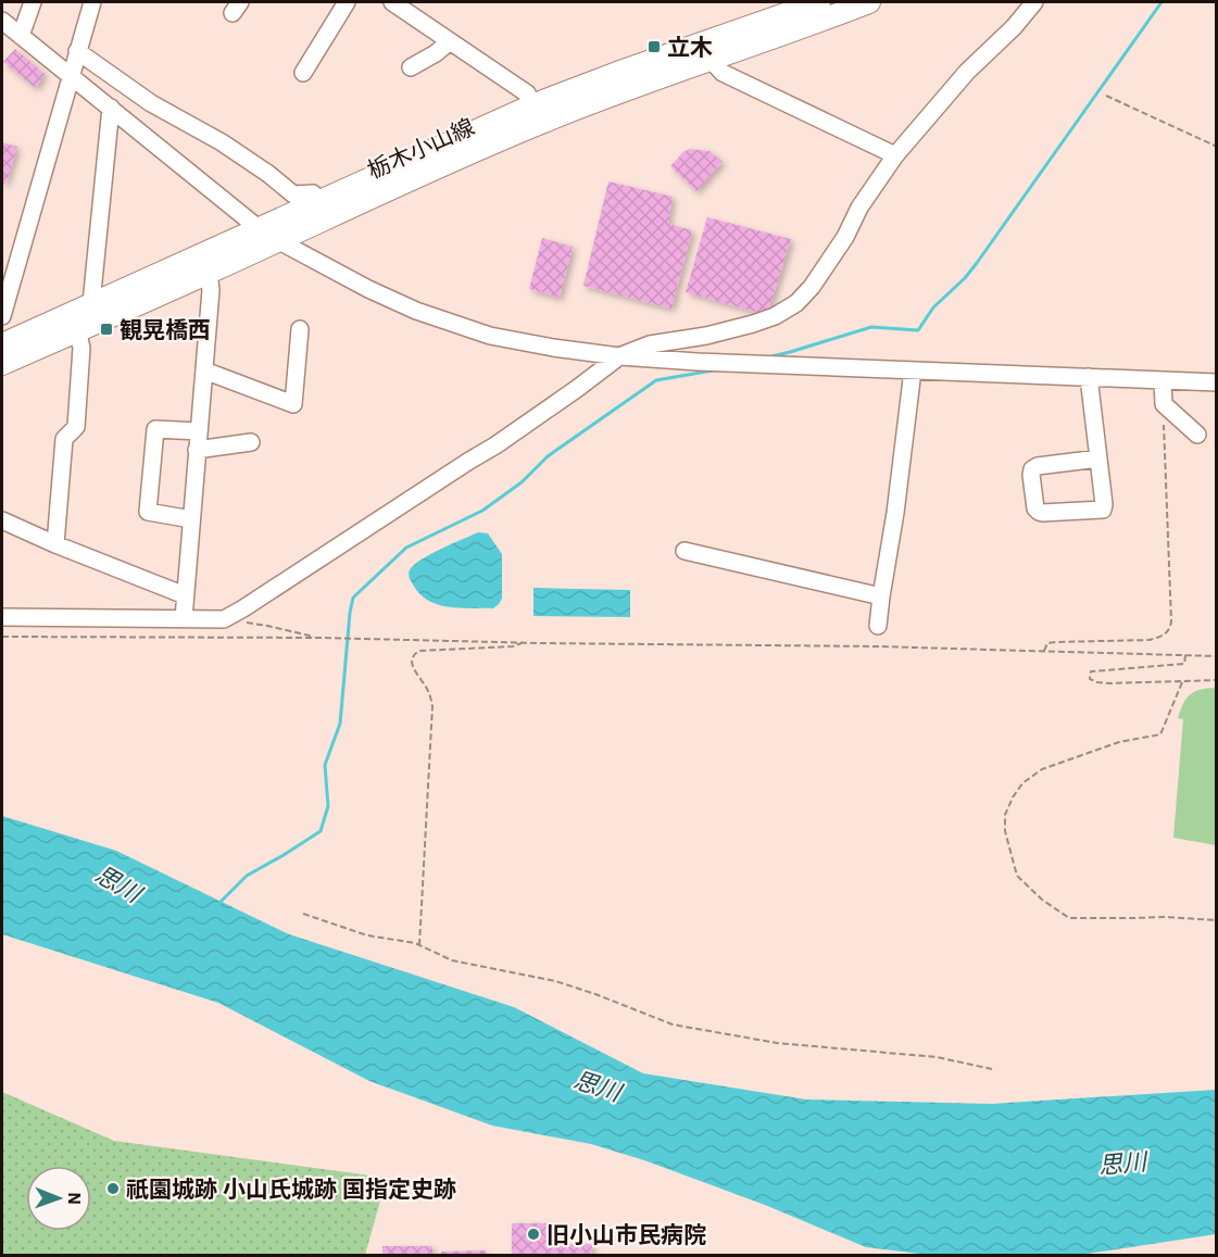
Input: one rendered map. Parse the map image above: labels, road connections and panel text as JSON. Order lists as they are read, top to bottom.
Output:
{
  "streets": {
    "main road": ["栃木小山線"]
  },
  "water": ["思川"],
  "places": {
    "transit": ["立木", "観晃橋西"],
    "other": ["祇園城跡 小山氏城跡 国指定史跡", "旧小山市民病院"]
  },
  "north": "right"
}
